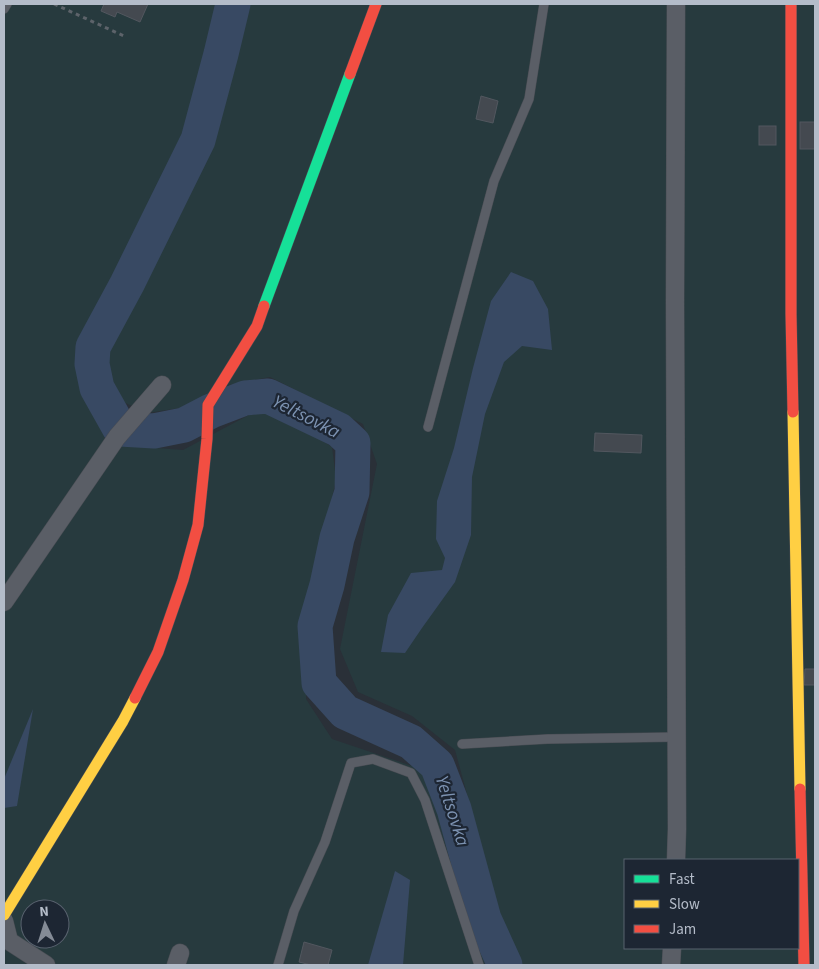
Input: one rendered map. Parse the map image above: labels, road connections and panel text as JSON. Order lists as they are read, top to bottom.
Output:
{
  "water": ["Yeltsovka"],
  "legend": ["Fast", "Slow", "Jam"],
  "north": "top"
}
